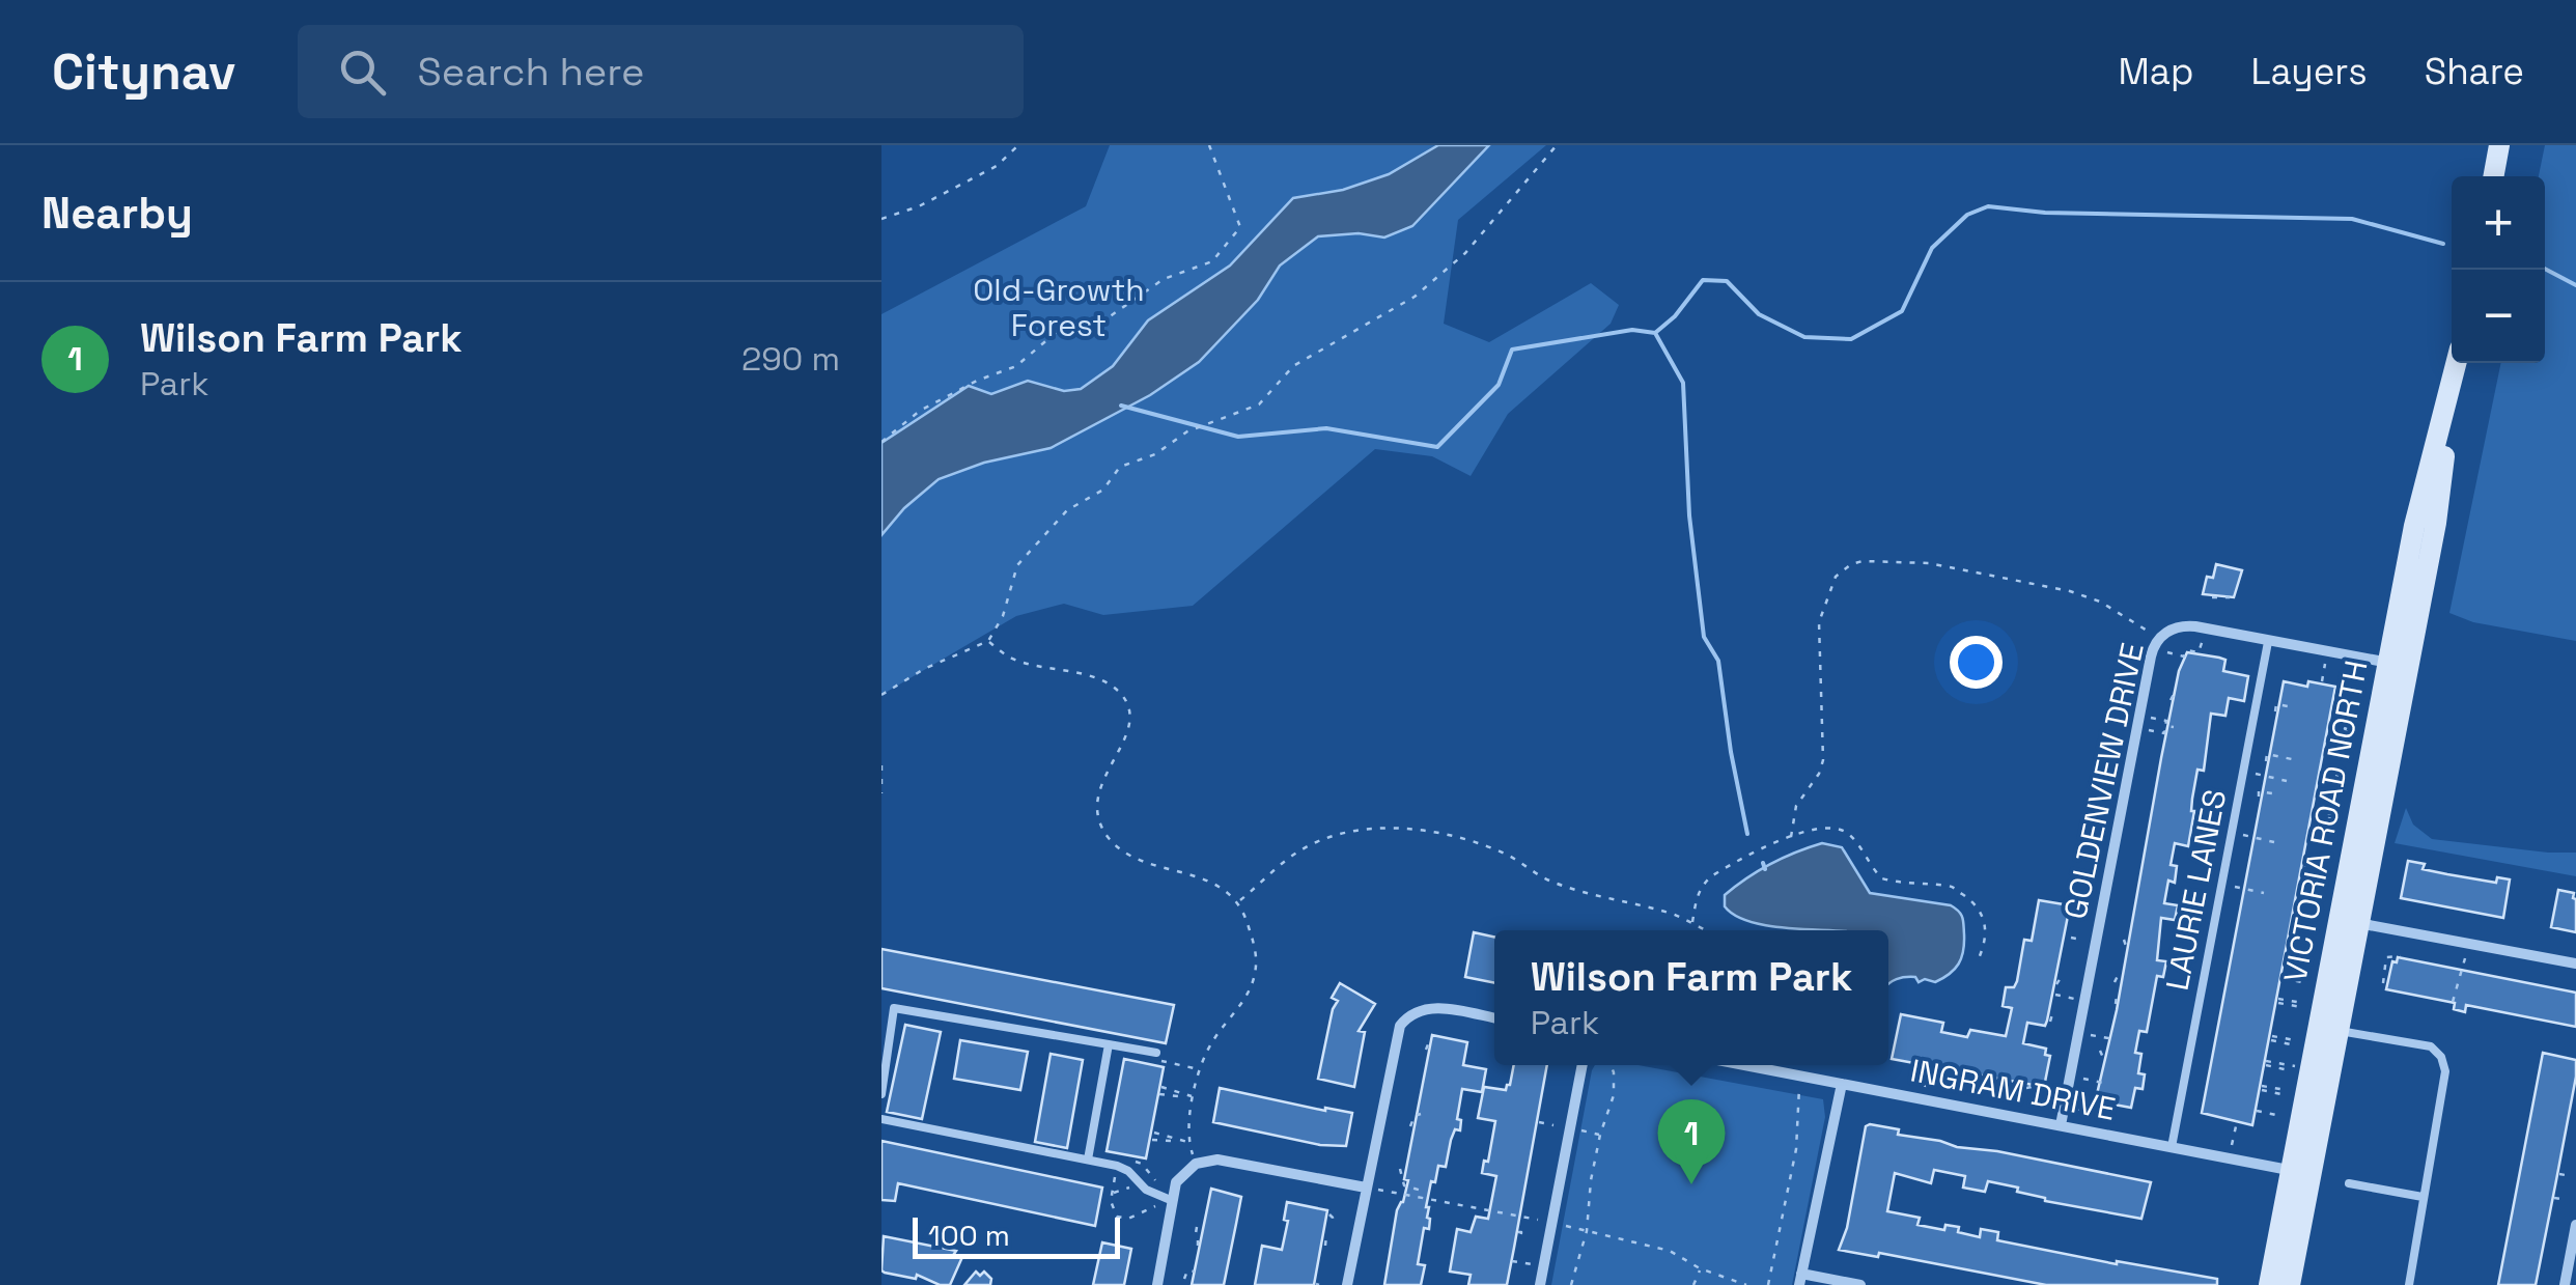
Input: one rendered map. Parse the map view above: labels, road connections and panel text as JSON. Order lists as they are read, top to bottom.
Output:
{
  "streets": {
    "main road": ["VICTORIA ROAD NORTH"],
    "street": ["GOLDENVIEW DRIVE", "INGRAM DRIVE"],
    "lane": ["LAURIE LANES"]
  },
  "crossings": [
    ["GOLDENVIEW DRIVE", "VICTORIA ROAD NORTH"],
    ["GOLDENVIEW DRIVE", "LAURIE LANES"],
    ["GOLDENVIEW DRIVE", "INGRAM DRIVE"],
    ["VICTORIA ROAD NORTH", "INGRAM DRIVE"],
    ["LAURIE LANES", "INGRAM DRIVE"]
  ],
  "parks": ["Old-Growth Forest"],
  "scale_bar": "100 m",
  "page": {
    "header": "Citynav",
    "search": "Search here",
    "nav": ["Map", "Layers", "Share"],
    "heading": "Nearby",
    "map_buttons": ["+", "−"],
    "list": [
      {
        "mark": "1",
        "name": "Wilson Farm Park",
        "note": "Park",
        "value": "290 m"
      }
    ],
    "popup": ["Wilson Farm Park", "Park"],
    "pins": "1",
    "scale": "100 m"
  }
}
